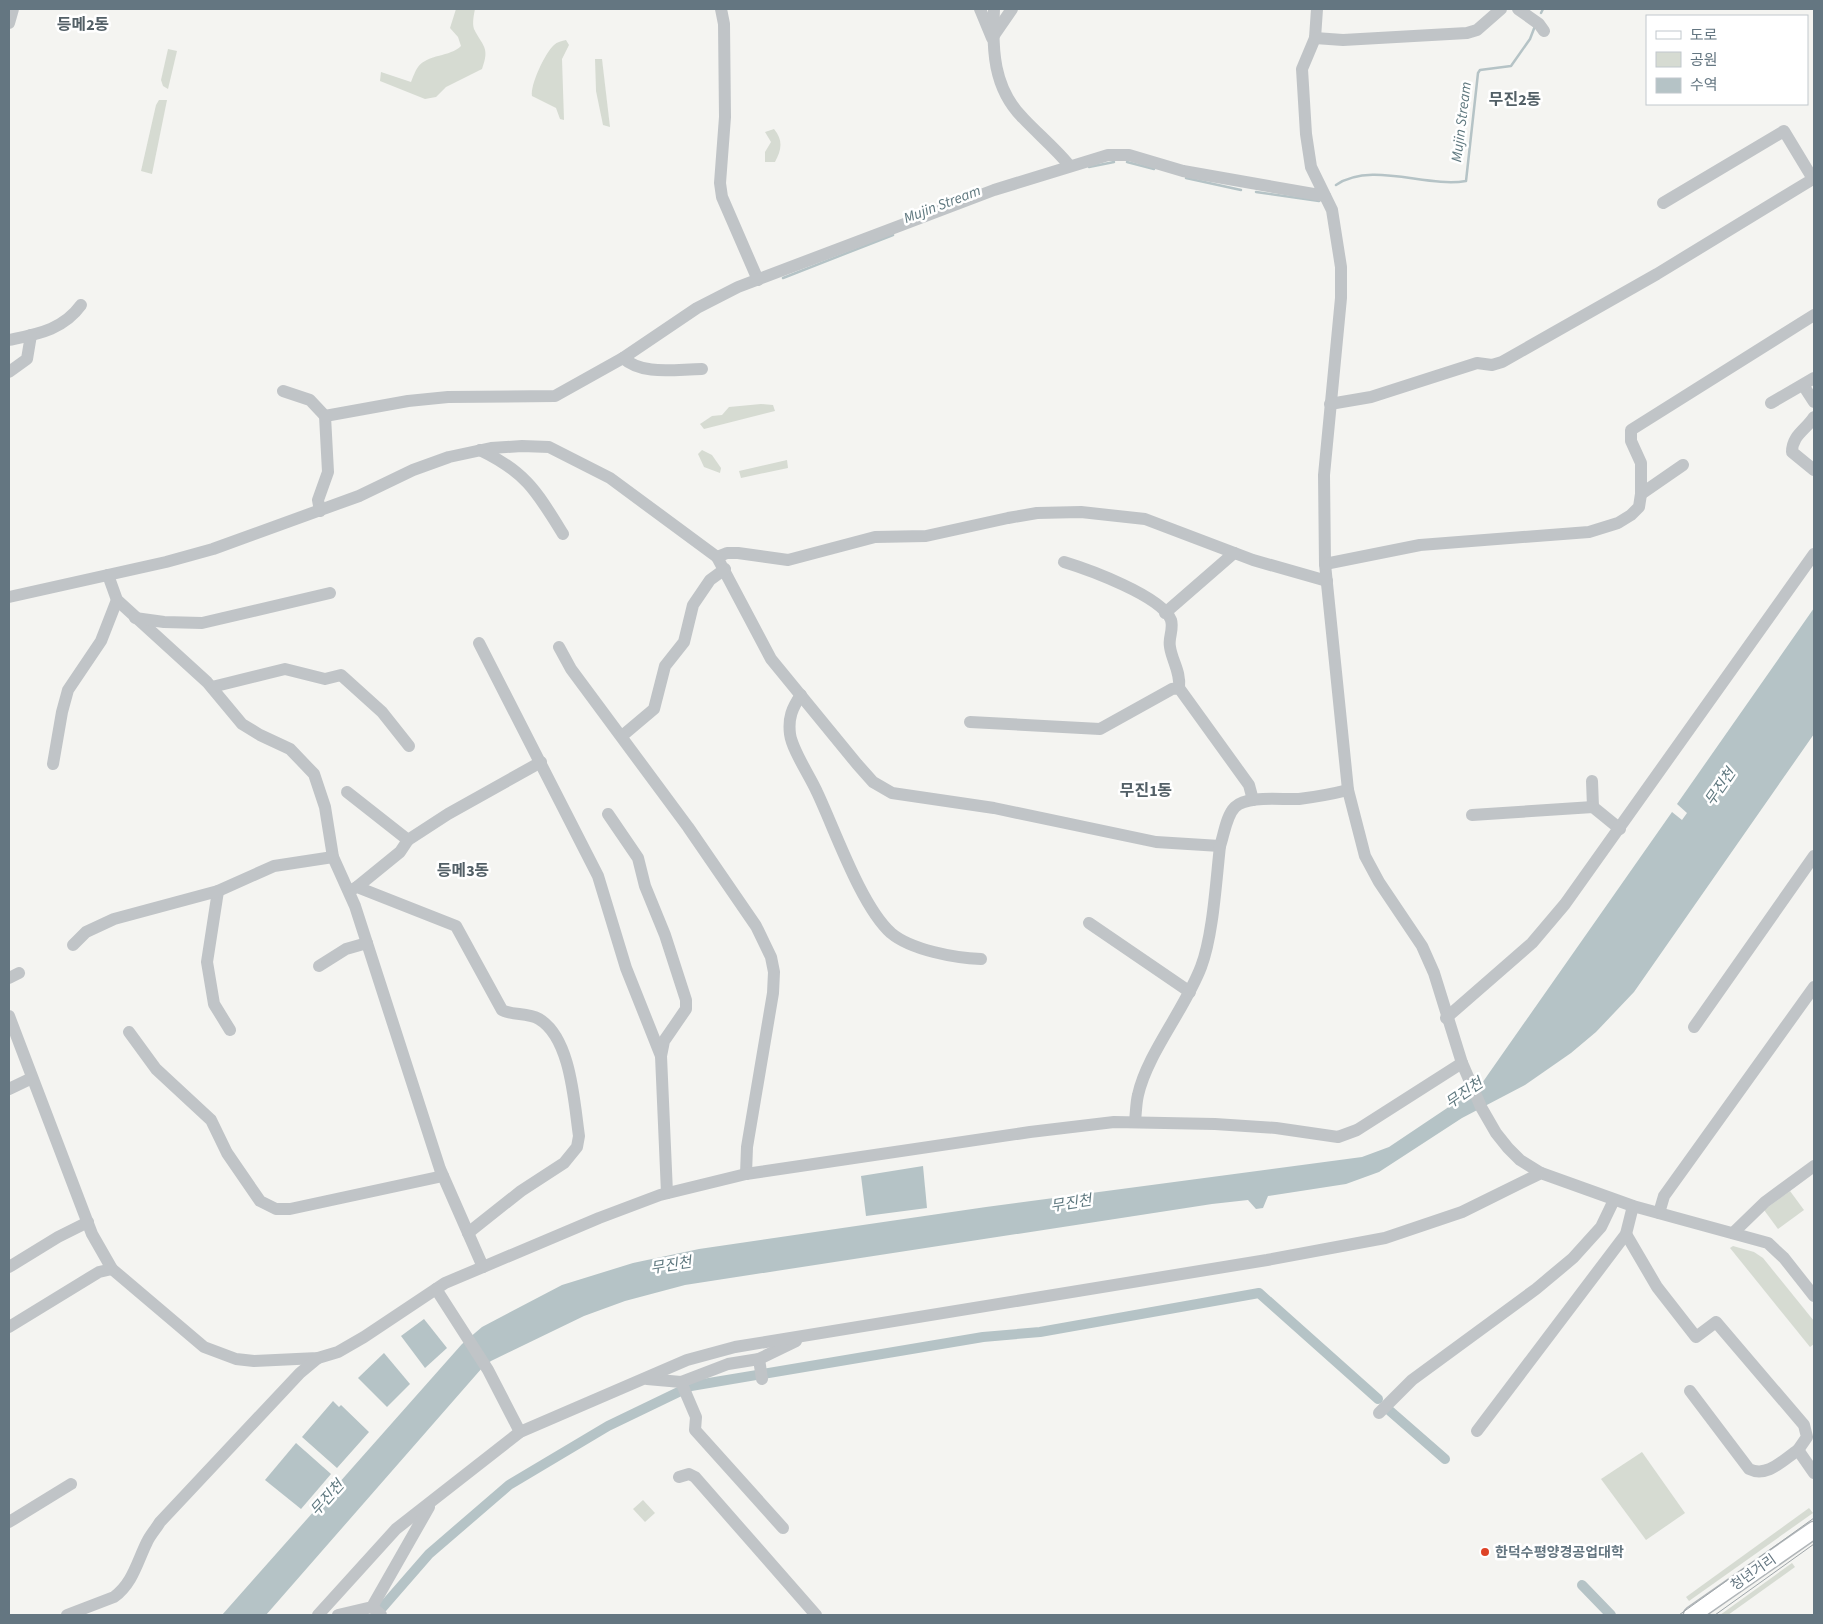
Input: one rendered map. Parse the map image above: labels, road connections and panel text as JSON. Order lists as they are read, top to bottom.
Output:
{
  "streets": {
    "main road": ["청년거리"]
  },
  "districts": [
    "등메2동",
    "무진2동",
    "무진1동",
    "등메3동"
  ],
  "water": ["Mujin Stream", "무진천"],
  "places": ["한덕수평양경공업대학"],
  "legend": ["도로", "공원", "수역"]
}
